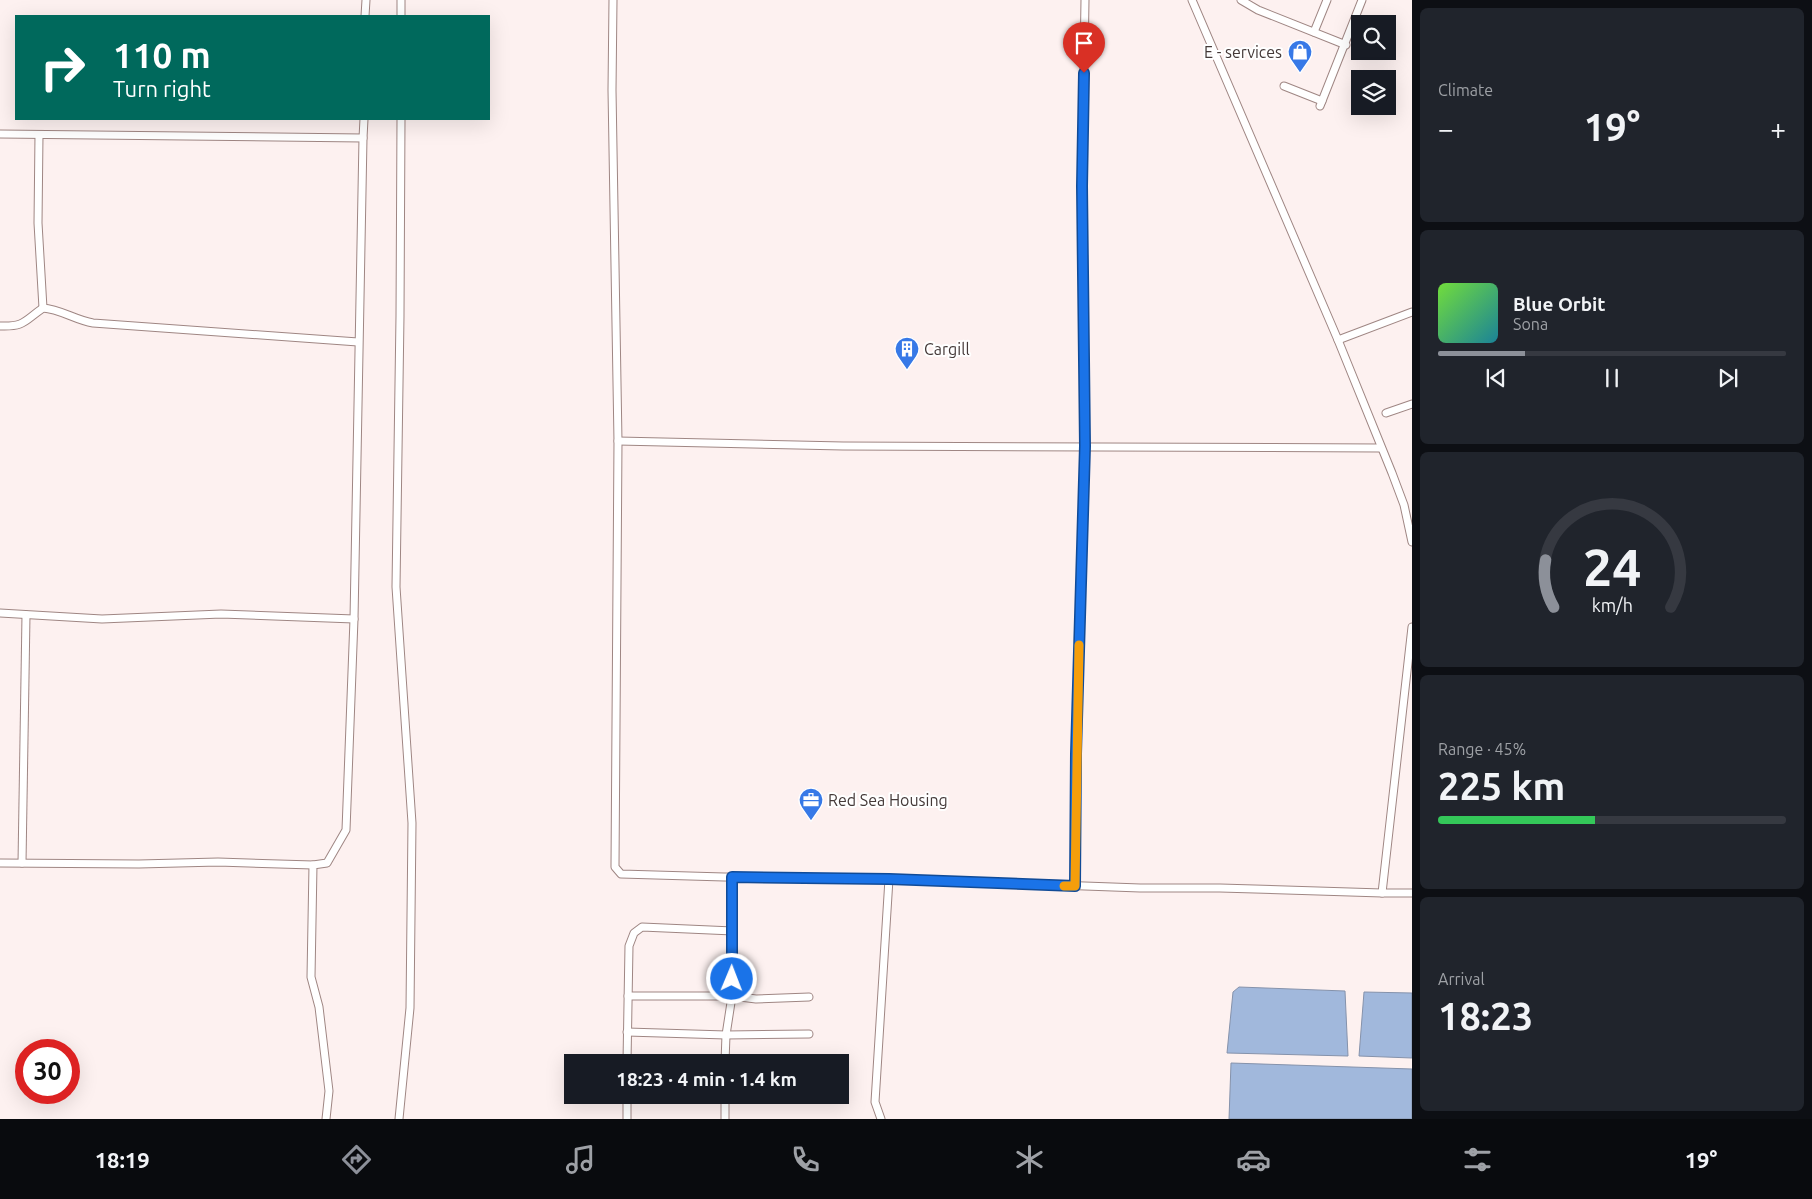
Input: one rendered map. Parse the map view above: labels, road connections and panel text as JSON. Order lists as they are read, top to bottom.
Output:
{
  "places": {
    "shop": ["E - services"],
    "building": ["Cargill"],
    "office": ["Red Sea Housing"]
  },
  "page": {
    "tile": [
      "Climate",
      ["Range · 45%", "225 km"],
      ["Arrival", "18:23"]
    ],
    "turn": ["110 m", "Turn right"],
    "heat": ["−", "19°", "+"],
    "song": ["Blue Orbit", "Sona"],
    "limit": "30",
    "trip": "18:23 · 4 min · 1.4 km",
    "tabs": ["18:19", "19°"],
    "gauge": ["24", "km/h"]
  }
}
